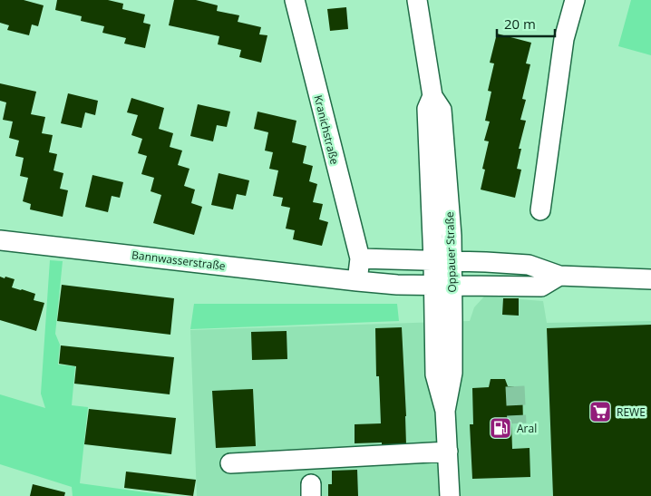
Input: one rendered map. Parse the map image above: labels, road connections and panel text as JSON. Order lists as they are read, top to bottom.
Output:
{
  "streets": {
    "street": ["Kranichstraße", "Oppauer Straße", "Bannwasserstraße"]
  },
  "crossings": [
    ["Oppauer Straße", "Bannwasserstraße"]
  ],
  "places": {
    "supermarket": ["REWE"],
    "fuel station": ["Aral"]
  },
  "scale_bar": "20 m"
}
